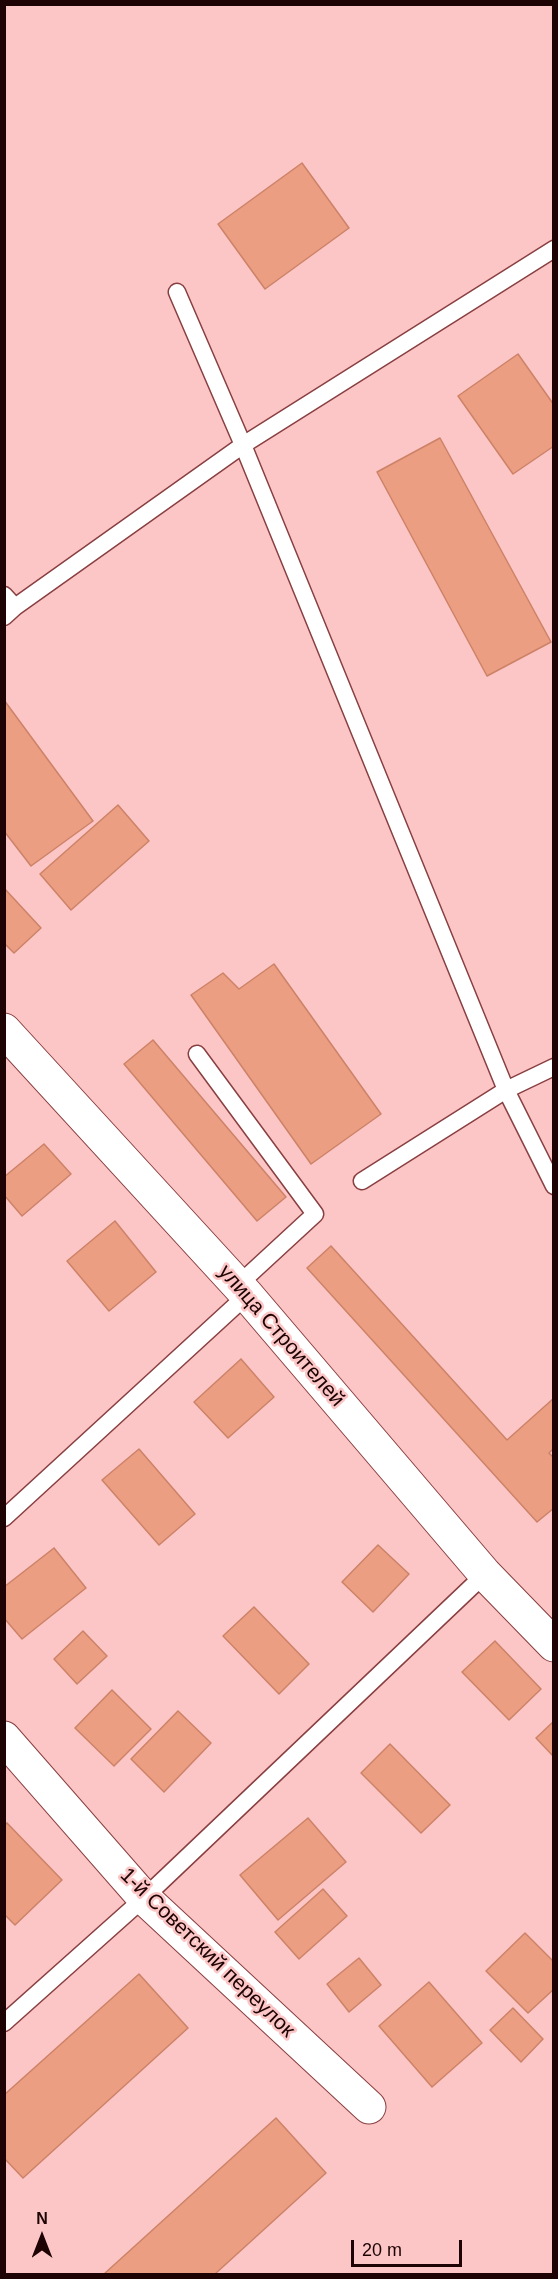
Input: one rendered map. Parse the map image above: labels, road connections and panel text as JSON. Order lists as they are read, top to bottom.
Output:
{
  "streets": {
    "street": ["улица Строителей", "1-й Советский переулок"]
  },
  "scale_bar": "20 m",
  "north": "top"
}
